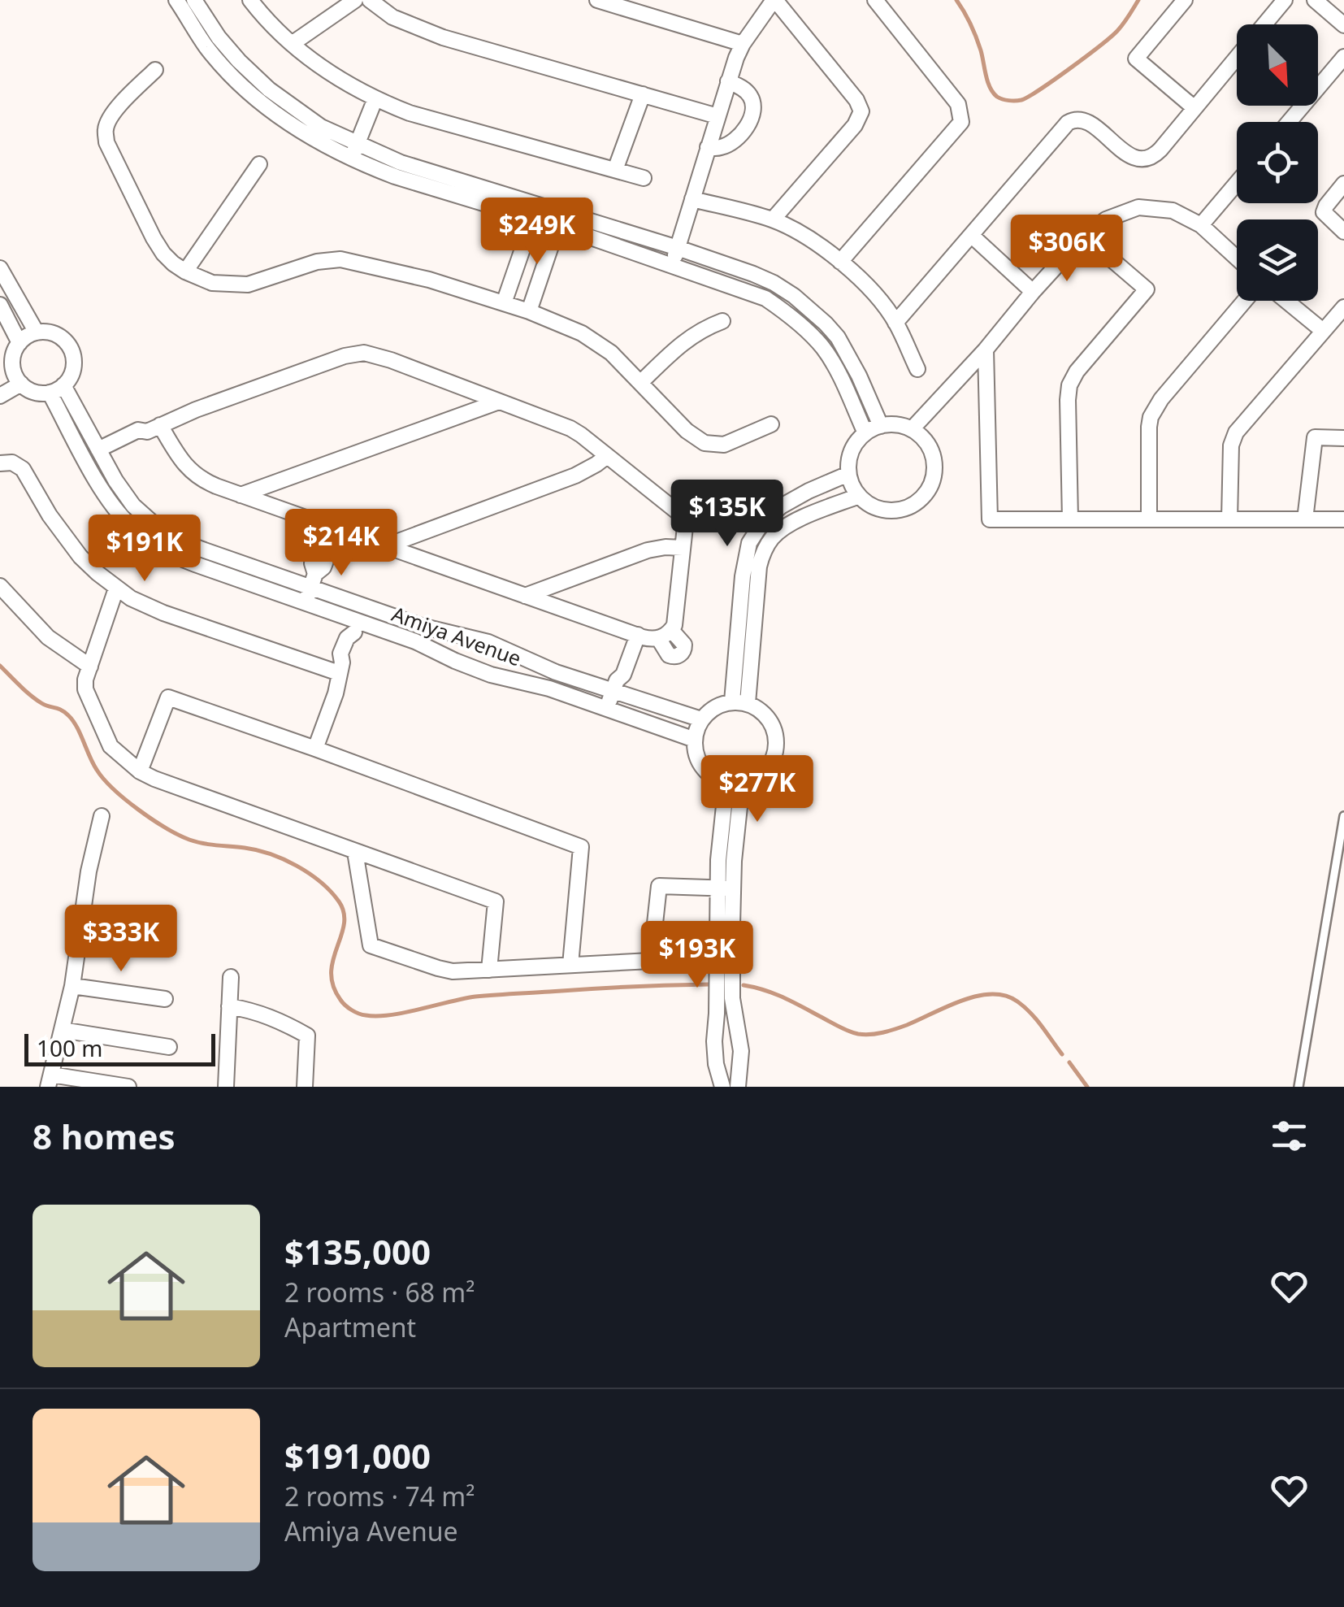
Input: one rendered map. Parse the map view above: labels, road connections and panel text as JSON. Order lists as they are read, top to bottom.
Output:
{
  "streets": {
    "street": ["Amiya Avenue"]
  },
  "scale_bar": "100 m",
  "north": "bottom right",
  "page": {
    "price": [
      "$249K",
      "$306K",
      "$135K",
      "$214K",
      "$191K",
      "$277K",
      "$333K",
      "$193K"
    ],
    "scale": "100 m",
    "heading": "8 homes",
    "list": [
      {
        "name": "$135,000",
        "note": "2 rooms · 68 m² · Apartment"
      },
      {
        "name": "$191,000",
        "note": "2 rooms · 74 m² · Amiya Avenue"
      }
    ]
  }
}
